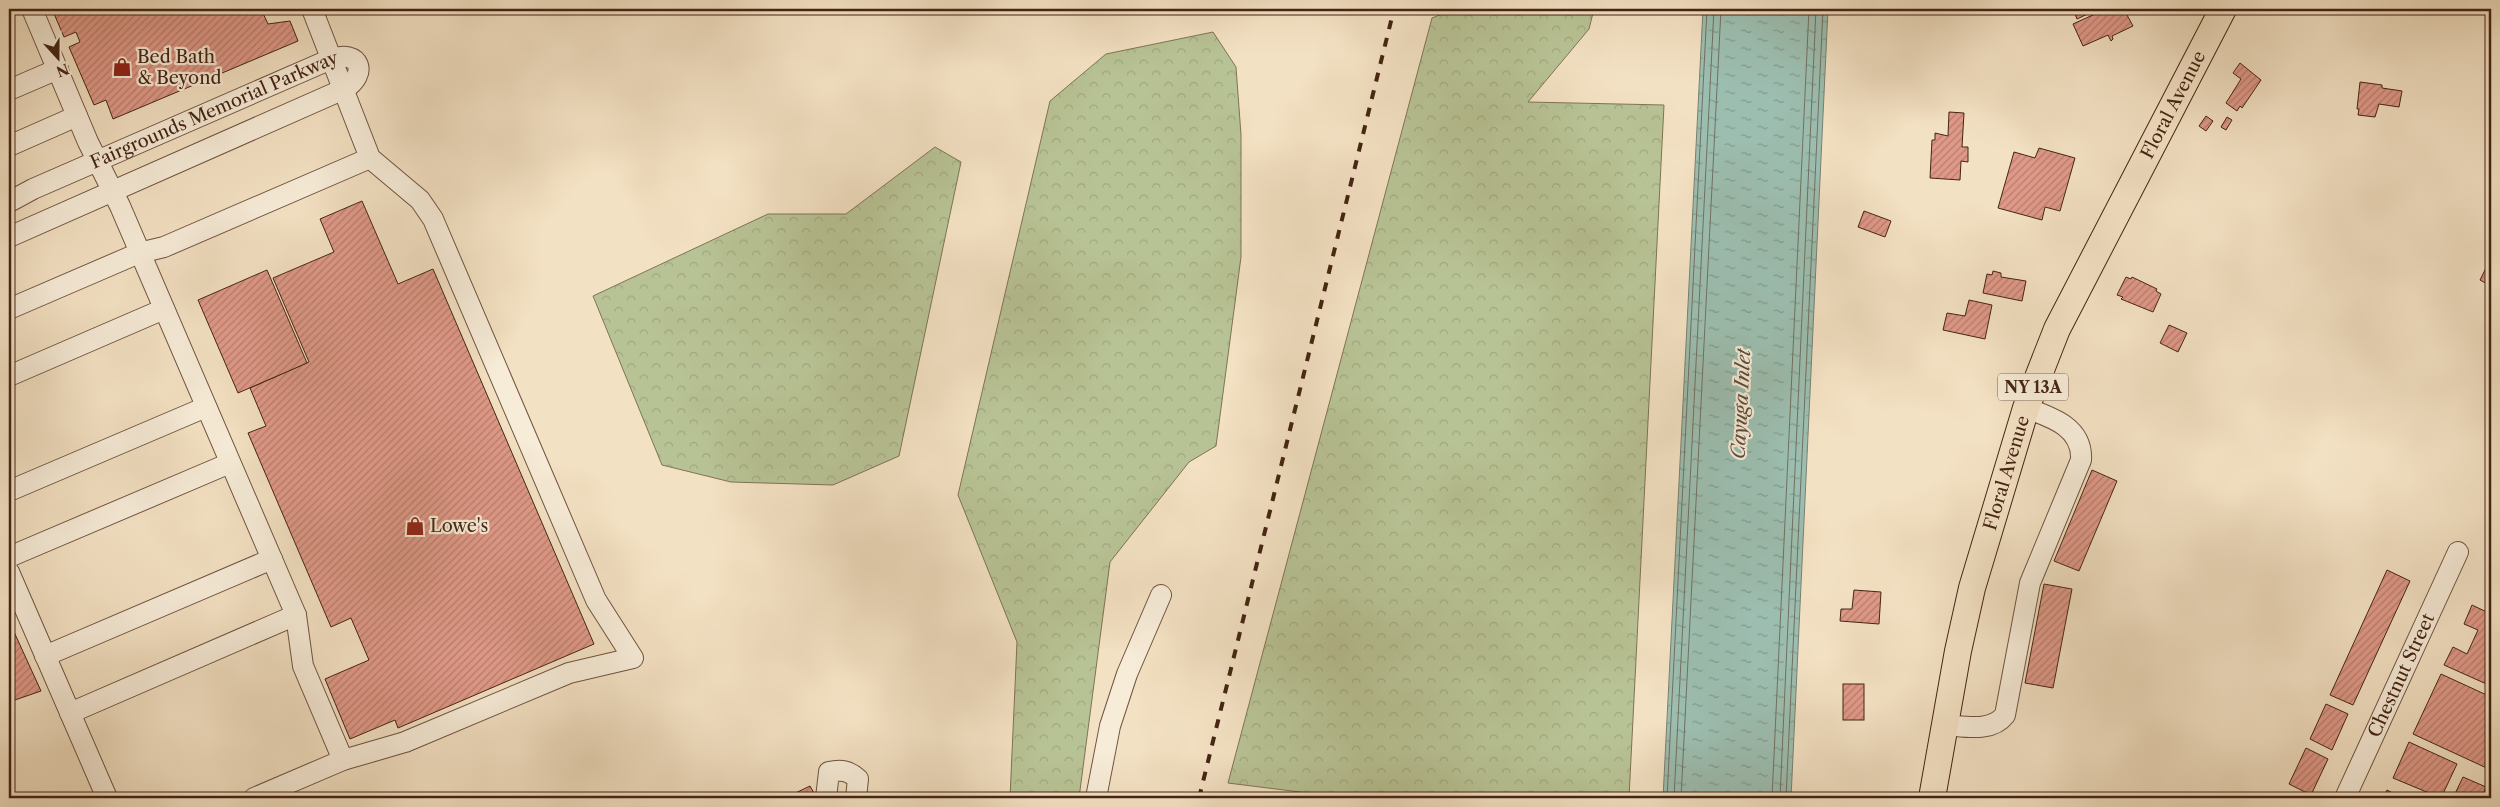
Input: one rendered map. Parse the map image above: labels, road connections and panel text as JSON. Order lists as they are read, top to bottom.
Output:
{
  "streets": {
    "main road": ["Floral Avenue", "NY 13A"],
    "street": ["Fairgrounds Memorial Parkway", "Chestnut Street"]
  },
  "water": ["Cayuga Inlet"],
  "places": {
    "shop": ["Bed Bath & Beyond", "Lowe's"]
  },
  "north": "bottom"
}
